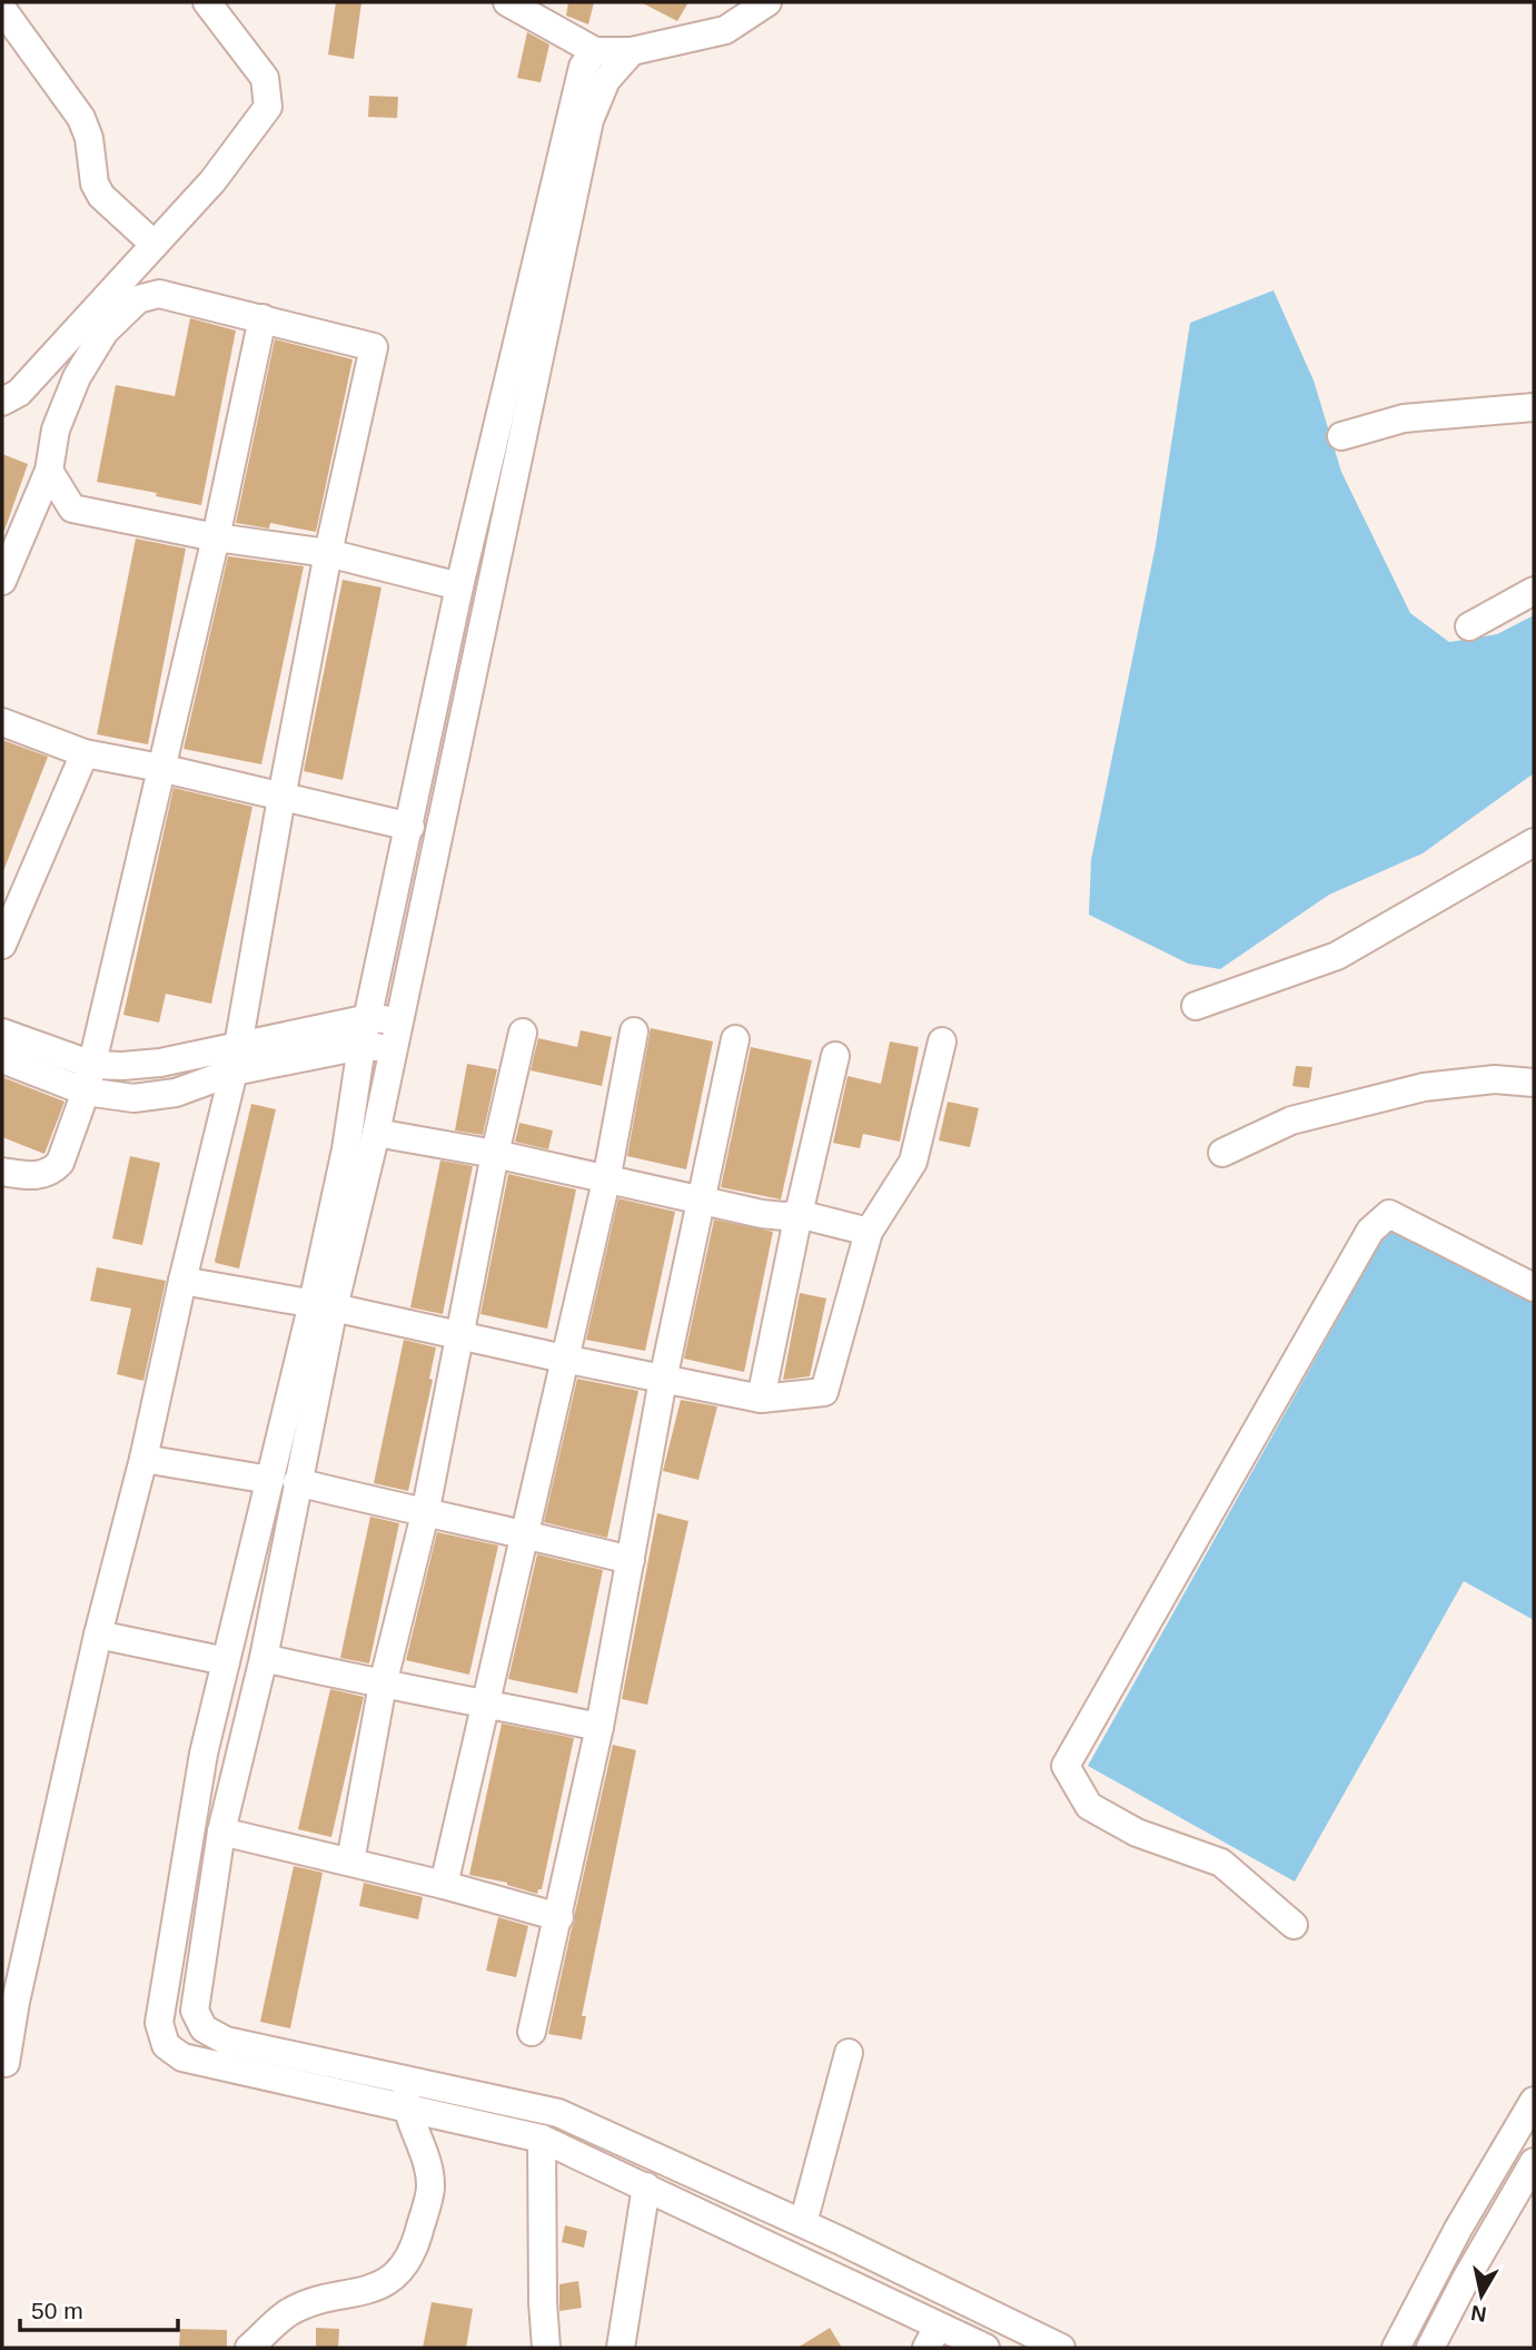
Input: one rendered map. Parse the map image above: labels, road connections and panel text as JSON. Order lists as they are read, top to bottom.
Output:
{
  "scale_bar": "50 m",
  "north": "bottom"
}
